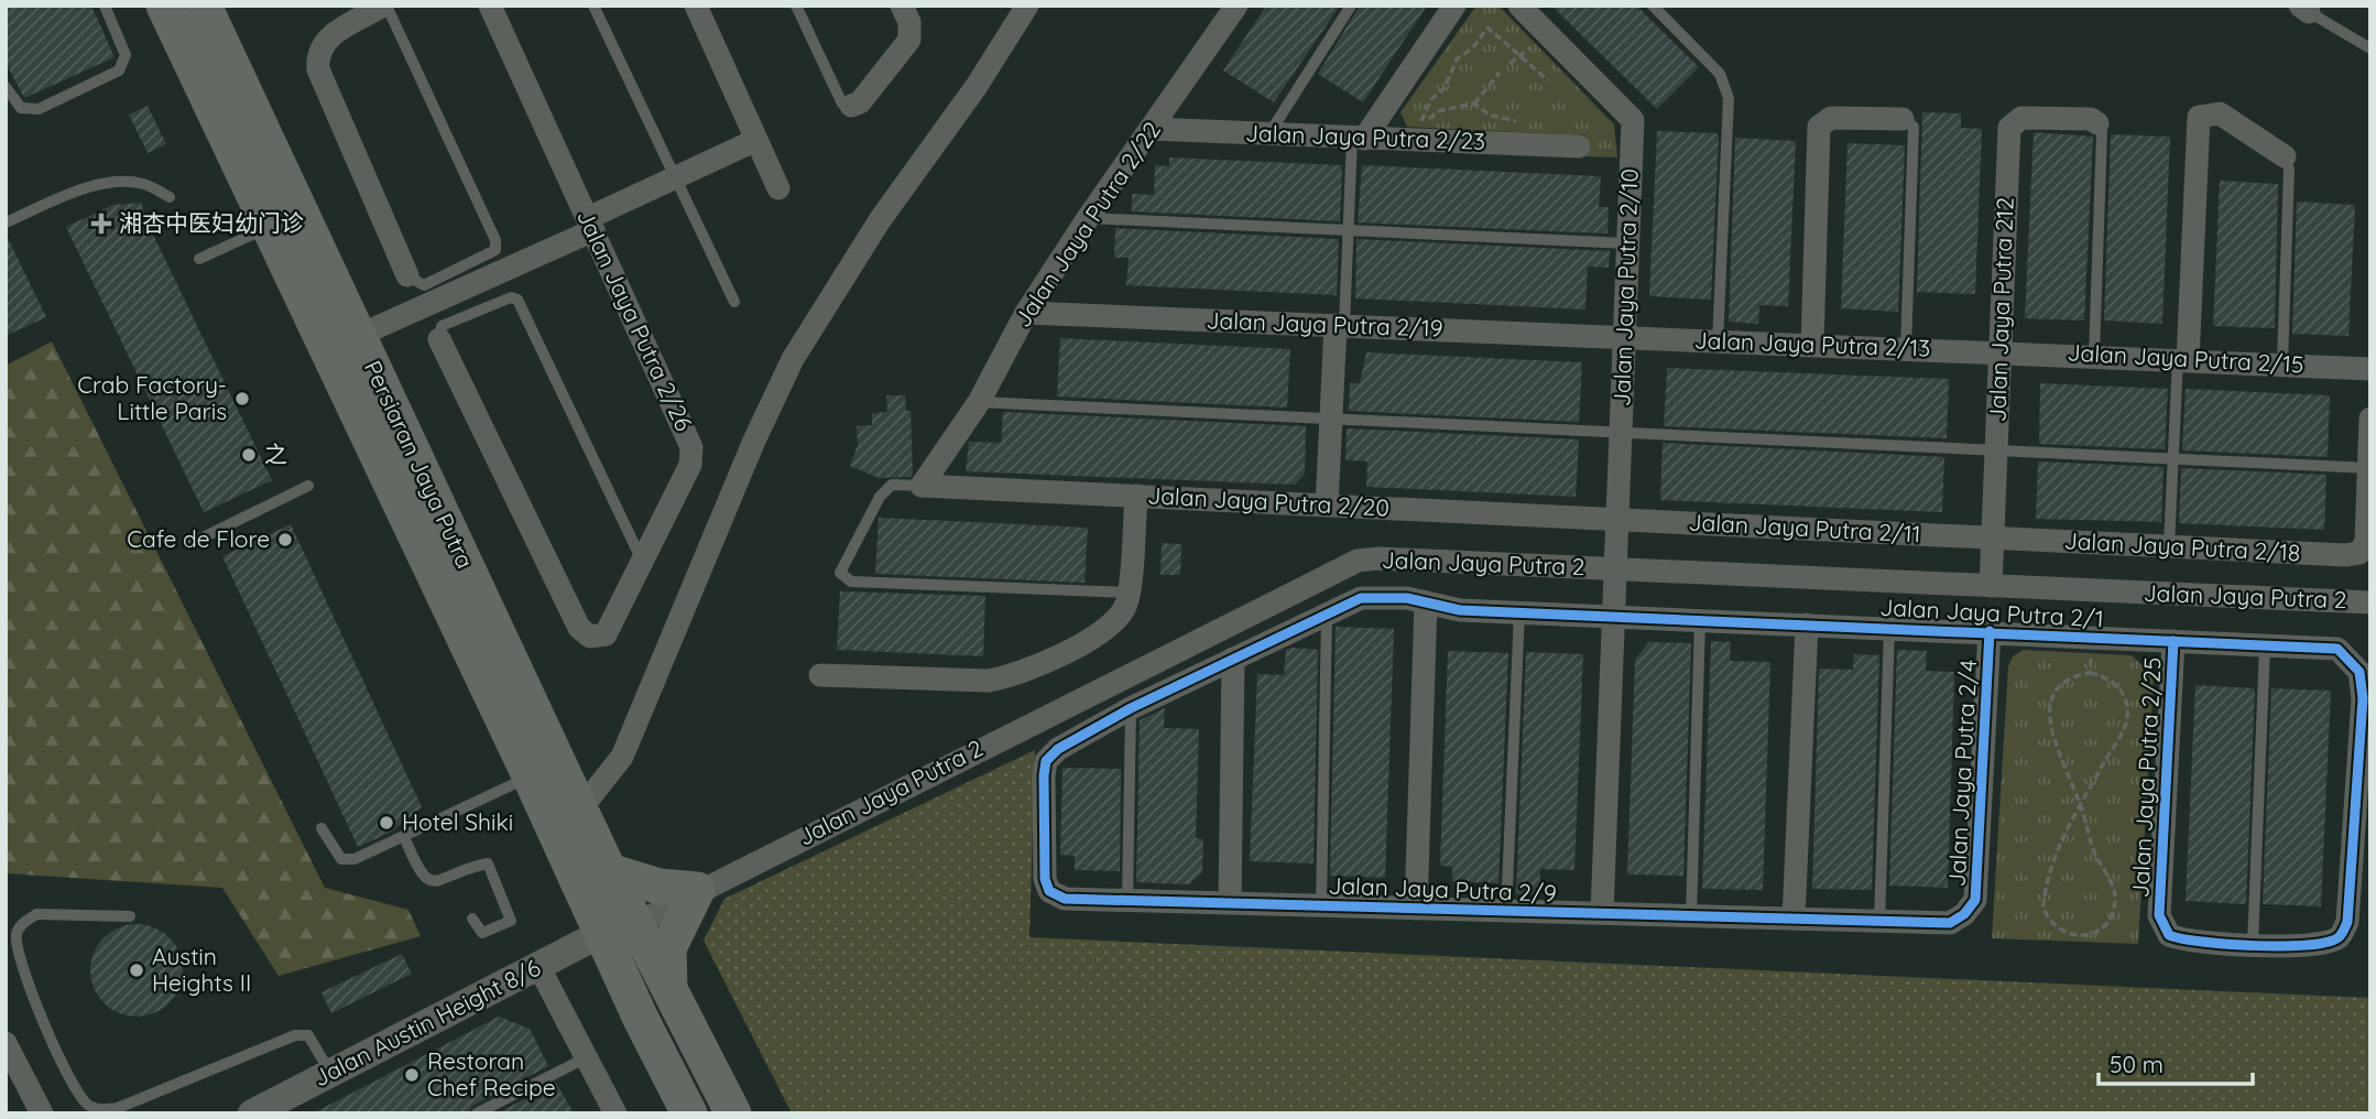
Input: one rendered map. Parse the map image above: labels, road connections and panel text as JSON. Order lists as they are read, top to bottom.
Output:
{
  "streets": {
    "main road": ["Persiaran Jaya Putra"],
    "street": [
      "Jalan Jaya Putra 2/23",
      "Jalan Jaya Putra 2/22",
      "Jalan Jaya Putra 2/10",
      "Jalan Jaya Putra 212",
      "Jalan Jaya Putra 2/26",
      "Jalan Jaya Putra 2/19",
      "Jalan Jaya Putra 2/13",
      "Jalan Jaya Putra 2/15",
      "Jalan Jaya Putra 2/20",
      "Jalan Jaya Putra 2/11",
      "Jalan Jaya Putra 2/18",
      "Jalan Jaya Putra 2",
      "Jalan Jaya Putra 2/1",
      "Jalan Jaya Putra 2/4",
      "Jalan Jaya Putra 2/25",
      "Jalan Jaya Putra 2/9",
      "Jalan Austin Height 8/6"
    ]
  },
  "crossings": [
    ["Jalan Jaya Putra 2/23", "Jalan Jaya Putra 2/22"],
    ["Jalan Jaya Putra 2/22", "Jalan Jaya Putra 2/19"],
    ["Jalan Jaya Putra 2/22", "Jalan Jaya Putra 2/20"],
    ["Jalan Jaya Putra 2/10", "Jalan Jaya Putra 2/19"],
    ["Jalan Jaya Putra 2/10", "Jalan Jaya Putra 2/13"],
    ["Jalan Jaya Putra 2/10", "Jalan Jaya Putra 2/20"],
    ["Jalan Jaya Putra 2/10", "Jalan Jaya Putra 2/11"],
    ["Jalan Jaya Putra 2/10", "Jalan Jaya Putra 2"],
    ["Jalan Jaya Putra 2/10", "Jalan Jaya Putra 2/1"],
    ["Jalan Jaya Putra 2/10", "Jalan Jaya Putra 2/9"],
    ["Jalan Jaya Putra 212", "Jalan Jaya Putra 2/13"],
    ["Jalan Jaya Putra 212", "Jalan Jaya Putra 2/15"],
    ["Jalan Jaya Putra 212", "Jalan Jaya Putra 2/11"],
    ["Jalan Jaya Putra 212", "Jalan Jaya Putra 2/18"],
    ["Jalan Jaya Putra 212", "Jalan Jaya Putra 2"],
    ["Jalan Jaya Putra 2/19", "Jalan Jaya Putra 2/13"],
    ["Jalan Jaya Putra 2/13", "Jalan Jaya Putra 2/15"],
    ["Jalan Jaya Putra 2/20", "Jalan Jaya Putra 2/11"],
    ["Jalan Jaya Putra 2/11", "Jalan Jaya Putra 2/18"],
    ["Jalan Jaya Putra 2", "Jalan Austin Height 8/6"],
    ["Jalan Jaya Putra 2/1", "Jalan Jaya Putra 2/4"],
    ["Jalan Jaya Putra 2/1", "Jalan Jaya Putra 2/25"],
    ["Jalan Jaya Putra 2/1", "Jalan Jaya Putra 2/9"],
    ["Jalan Jaya Putra 2/4", "Jalan Jaya Putra 2/9"]
  ],
  "places": {
    "health": ["湘杏中医妇幼门诊"],
    "other": [
      "Crab Factory- Little Paris",
      "之",
      "Cafe de Flore",
      "Hotel Shiki",
      "Austin Heights II",
      "Restoran Chef Recipe"
    ]
  },
  "scale_bar": "50 m"
}
